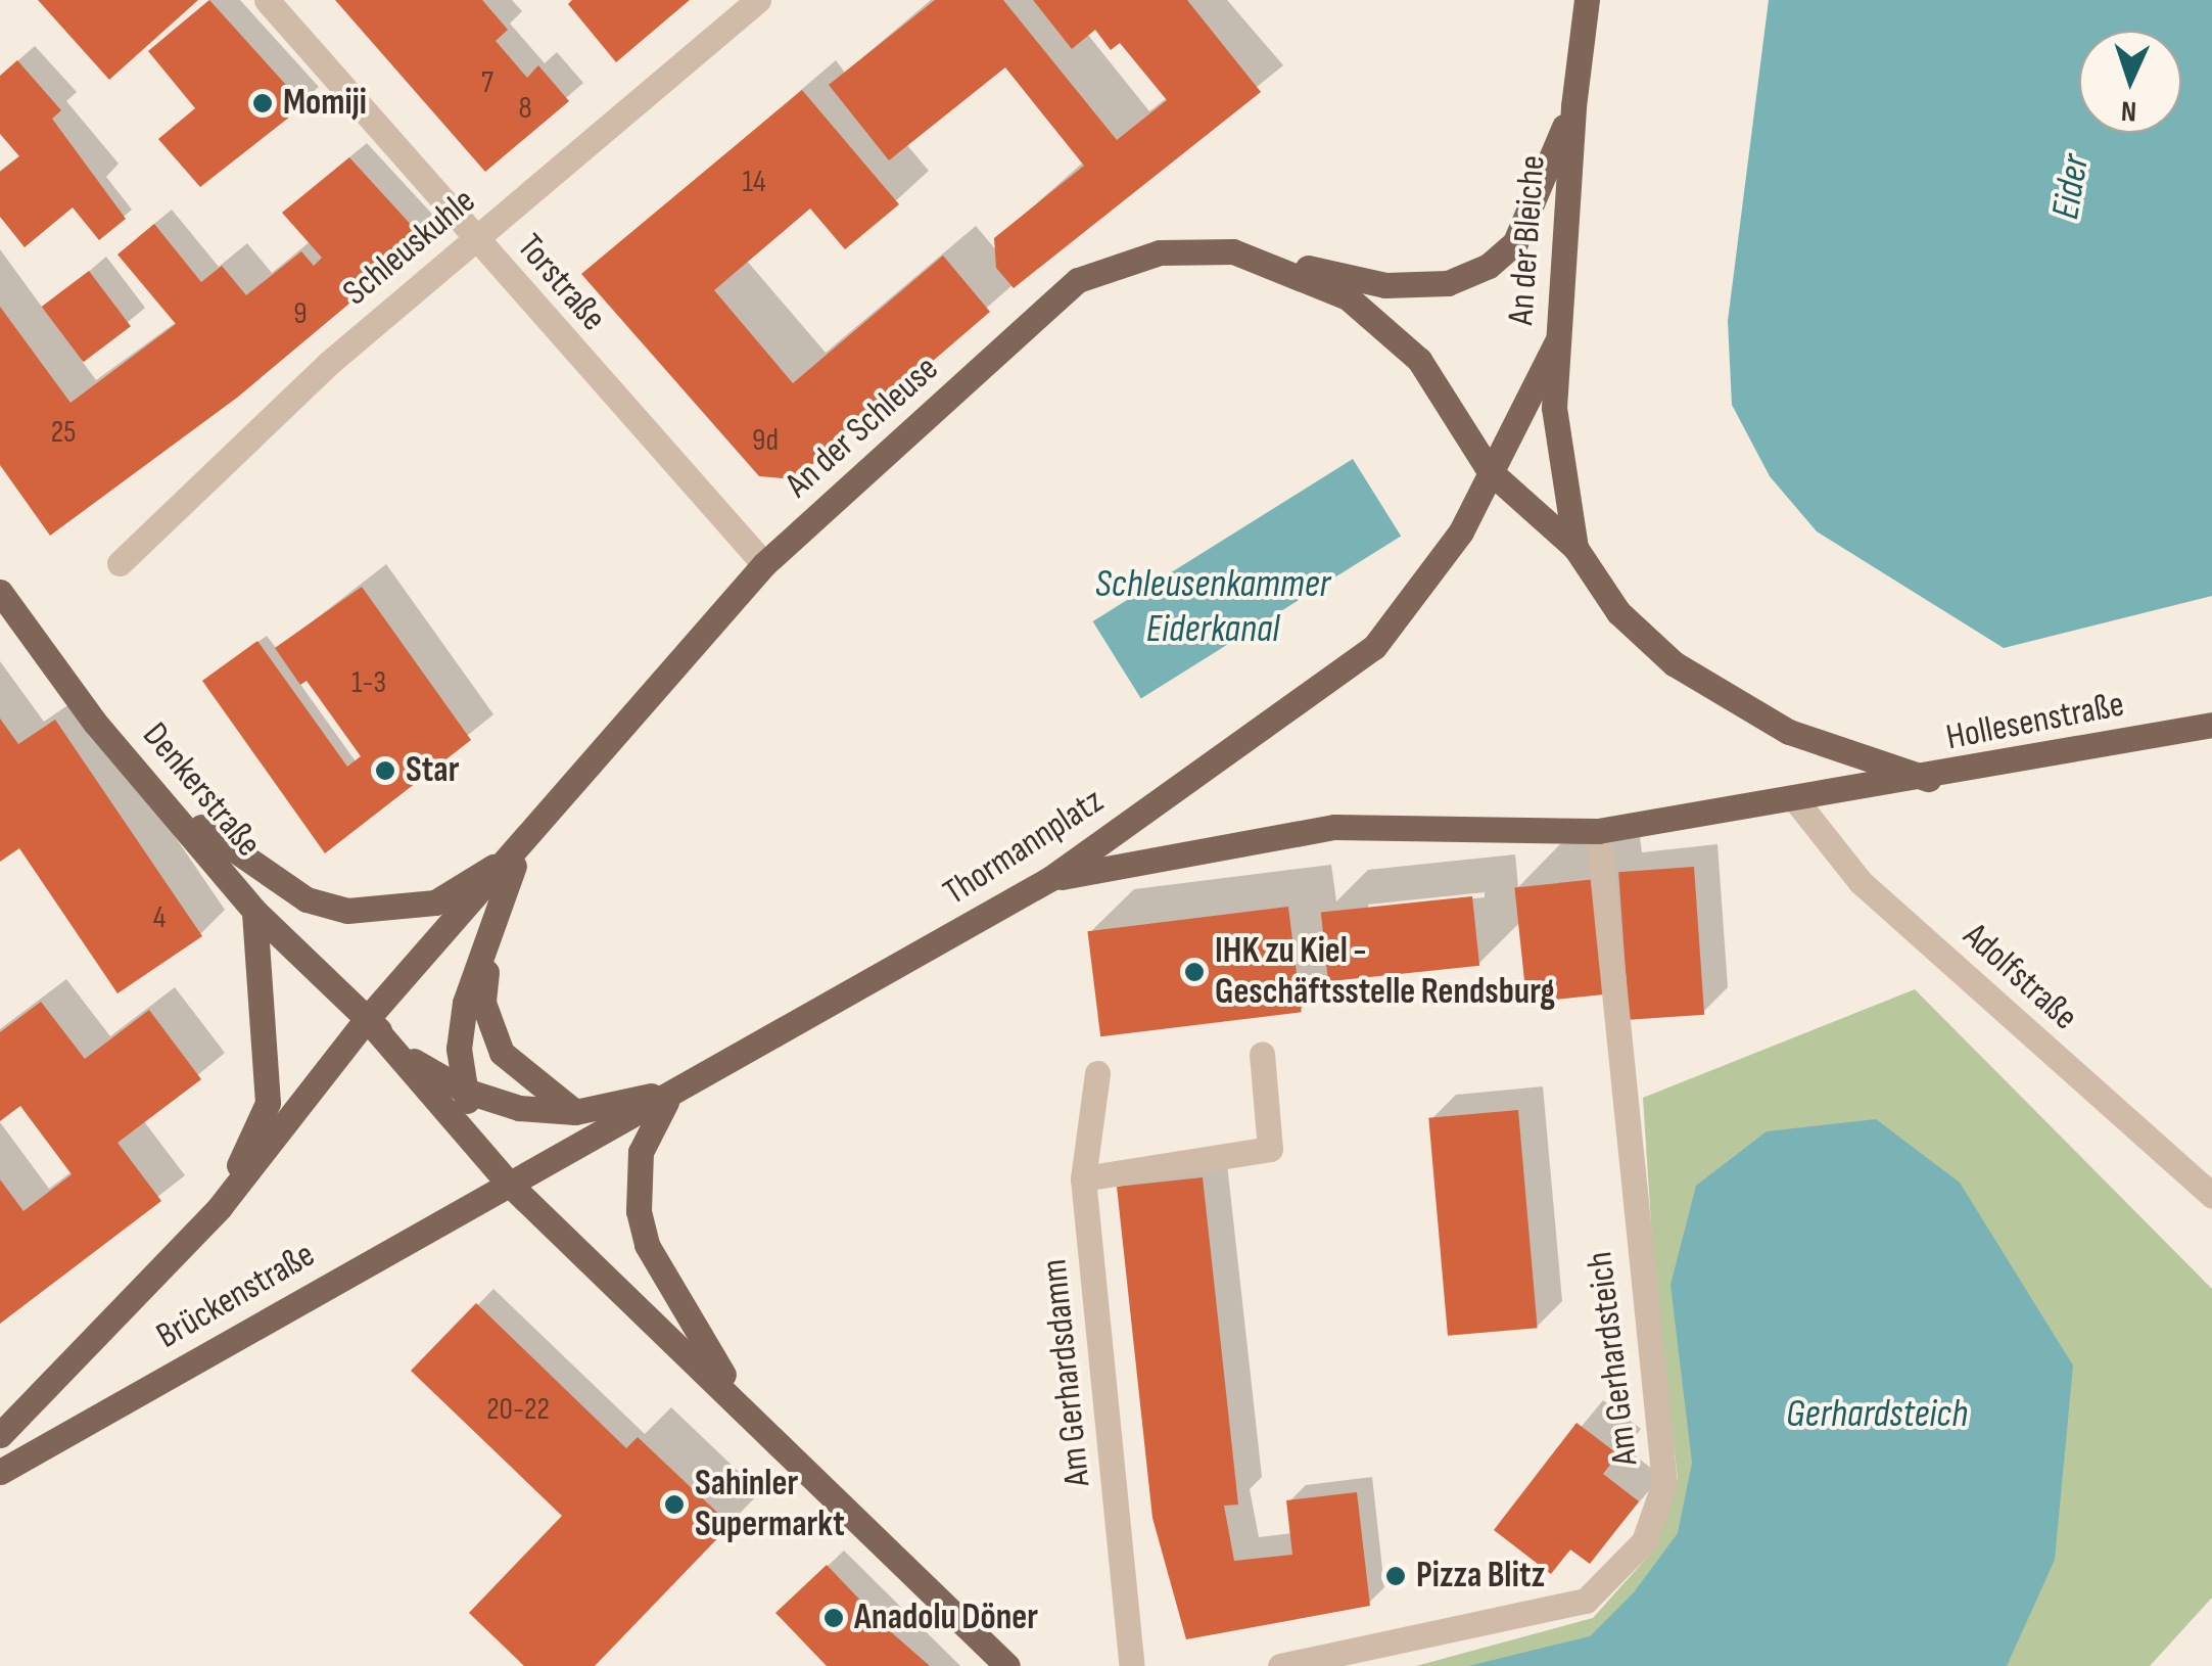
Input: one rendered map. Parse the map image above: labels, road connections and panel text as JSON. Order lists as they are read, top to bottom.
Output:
{
  "streets": {
    "main road": [
      "An der Bleiche",
      "An der Schleuse",
      "Hollesenstraße",
      "Denkerstraße",
      "Thormannplatz",
      "Brückenstraße"
    ],
    "street": [
      "Schleuskuhle",
      "Torstraße",
      "Adolfstraße",
      "Am Gerhardsteich",
      "Am Gerhardsdamm"
    ]
  },
  "crossings": [
    ["An der Bleiche", "An der Schleuse"],
    ["An der Bleiche", "Hollesenstraße"],
    ["An der Bleiche", "Thormannplatz"],
    ["Schleuskuhle", "Torstraße"],
    ["Torstraße", "An der Schleuse"],
    ["An der Schleuse", "Hollesenstraße"],
    ["An der Schleuse", "Denkerstraße"],
    ["An der Schleuse", "Thormannplatz"],
    ["An der Schleuse", "Brückenstraße"],
    ["Hollesenstraße", "Thormannplatz"],
    ["Denkerstraße", "Brückenstraße"],
    ["Thormannplatz", "Brückenstraße"]
  ],
  "water": ["Eider", "Schleusenkammer Eiderkanal", "Gerhardsteich"],
  "places": [
    "Momiji",
    "Star",
    "IHK zu Kiel - Geschäftsstelle Rendsburg",
    "Sahinler Supermarkt",
    "Pizza Blitz",
    "Anadolu Döner"
  ],
  "house_numbers": [
    "7",
    "8",
    "14",
    "9",
    "25",
    "9d",
    "1-3",
    "4",
    "20-22"
  ],
  "north": "bottom"
}
